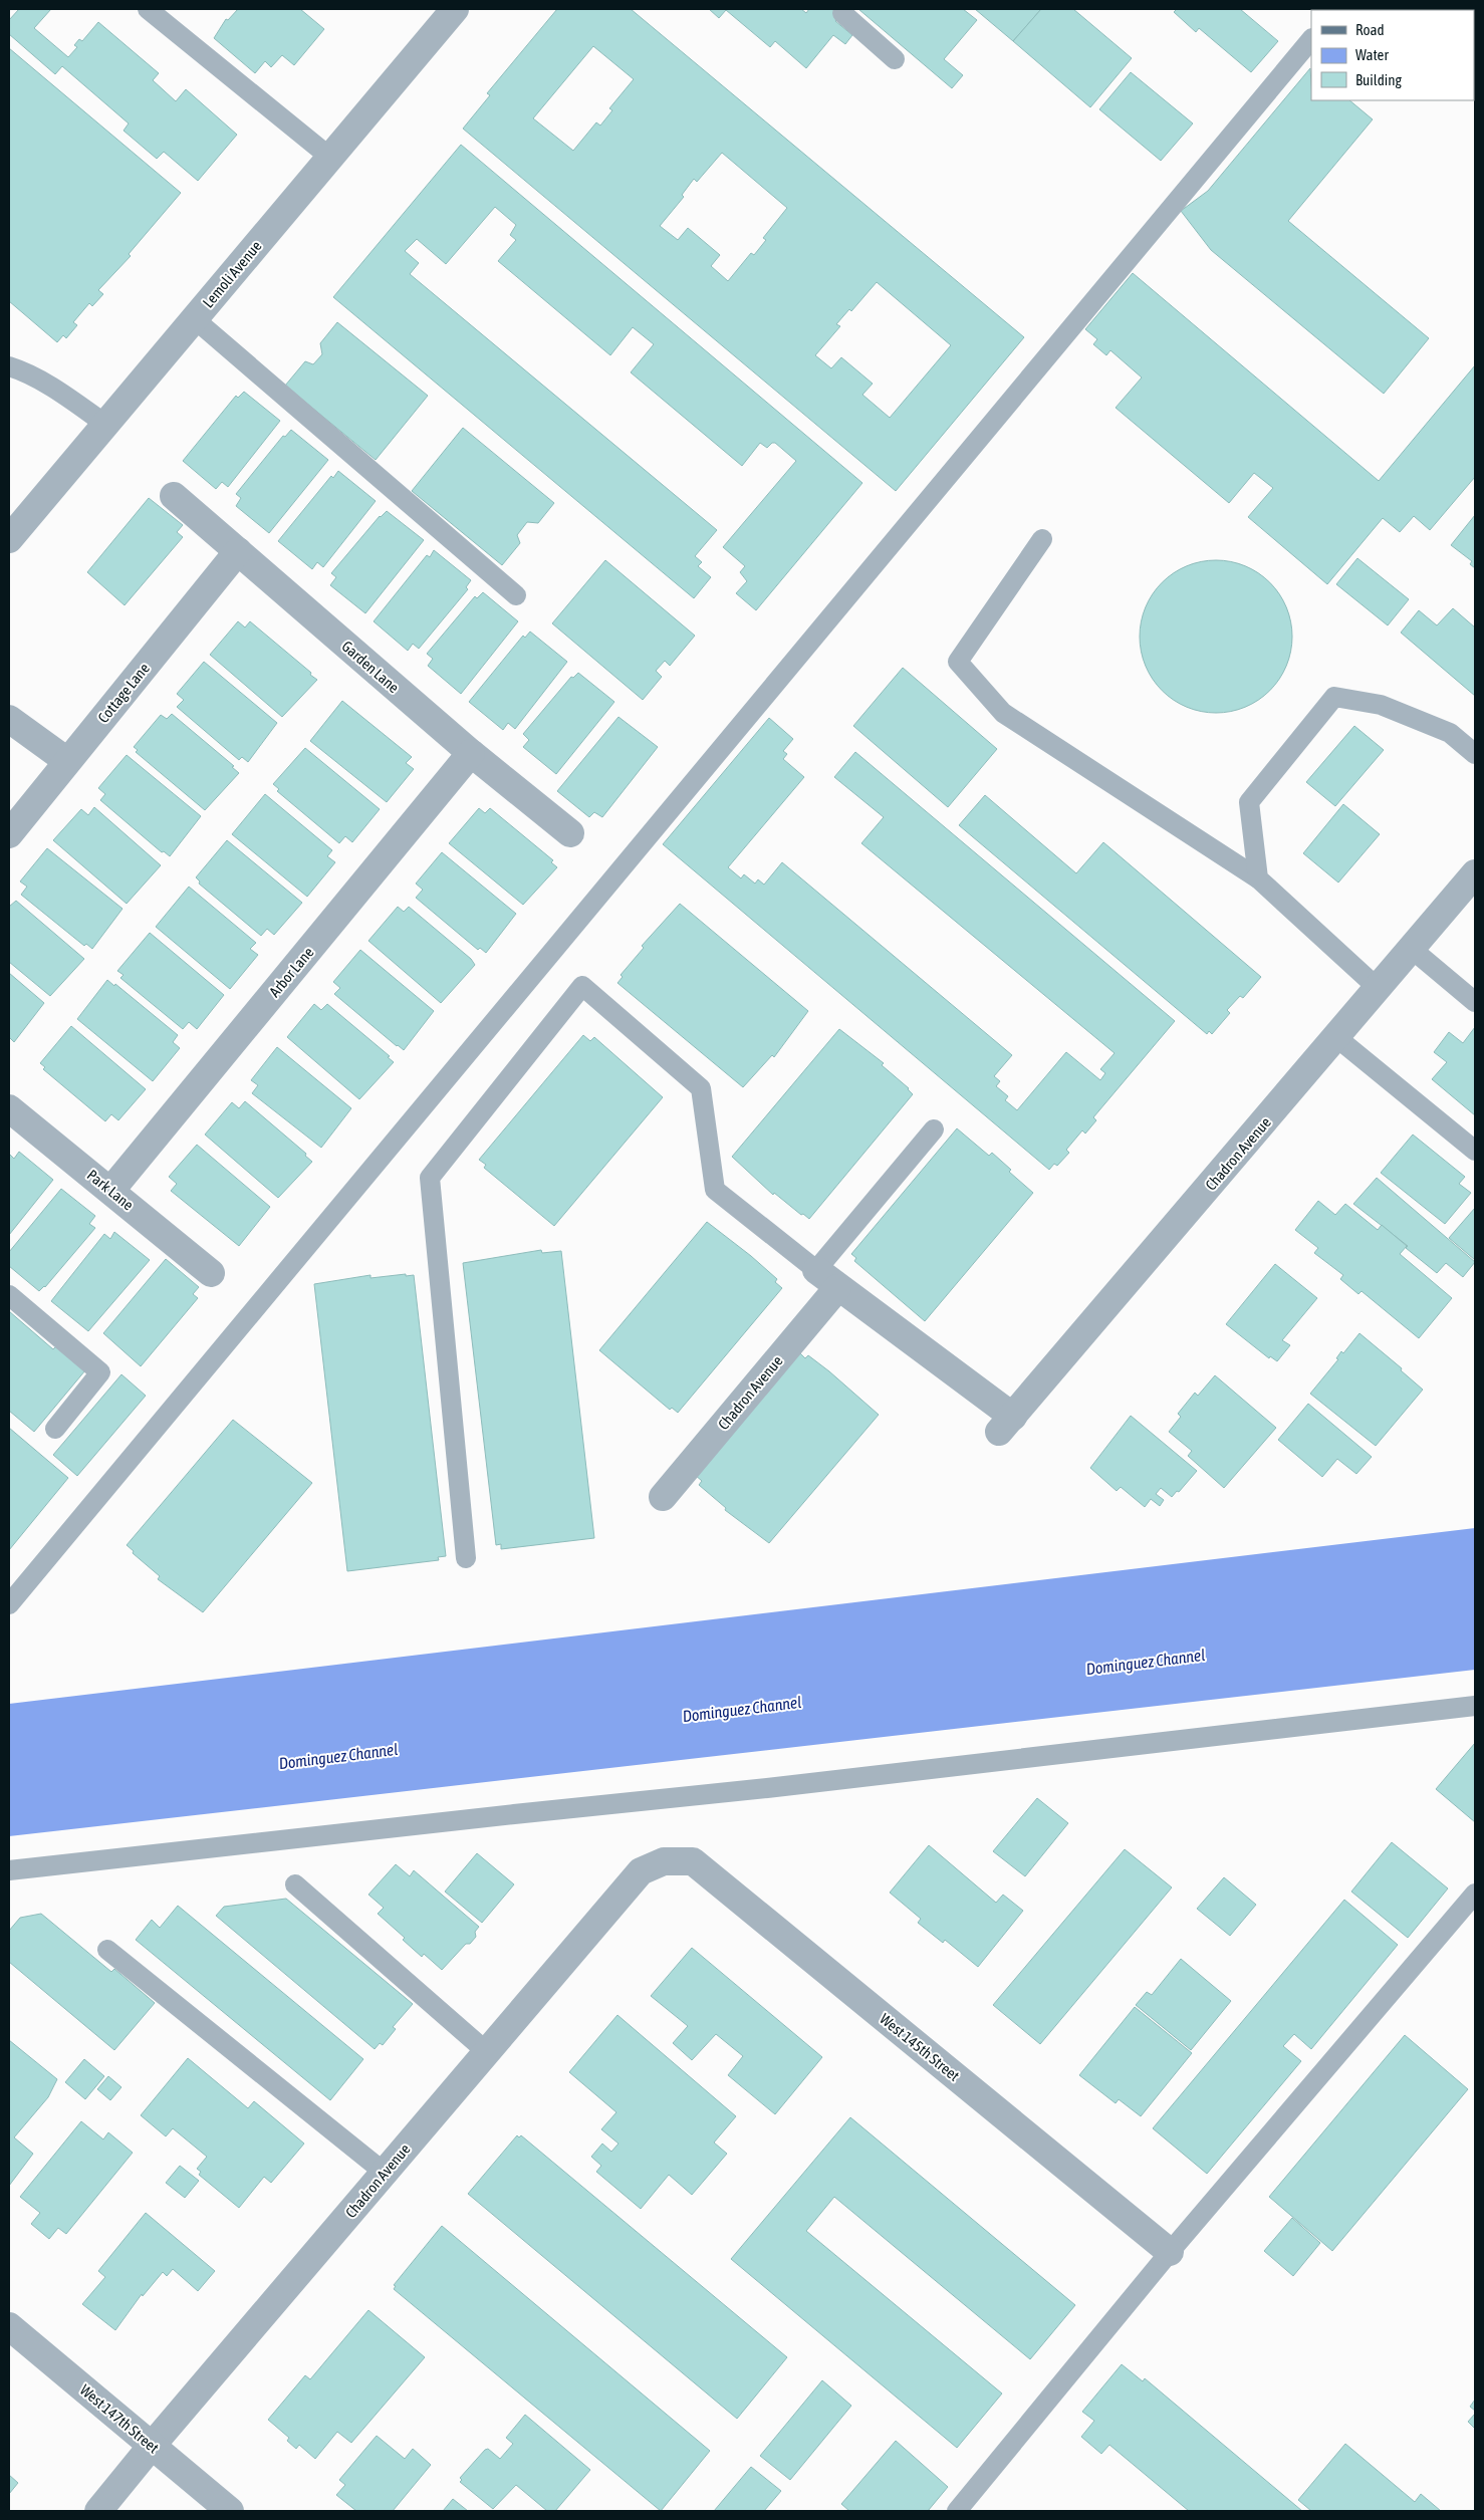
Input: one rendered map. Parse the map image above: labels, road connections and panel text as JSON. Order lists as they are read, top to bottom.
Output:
{
  "streets": {
    "street": [
      "Lemoli Avenue",
      "Garden Lane",
      "Cottage Lane",
      "Arbor Lane",
      "Chadron Avenue",
      "Park Lane",
      "West 145th Street",
      "West 147th Street"
    ]
  },
  "crossings": [
    ["Garden Lane", "Cottage Lane"],
    ["Garden Lane", "Arbor Lane"],
    ["Arbor Lane", "Park Lane"],
    ["Chadron Avenue", "West 145th Street"],
    ["Chadron Avenue", "West 147th Street"]
  ],
  "water": ["Dominguez Channel"],
  "legend": ["Road", "Water", "Building"]
}
